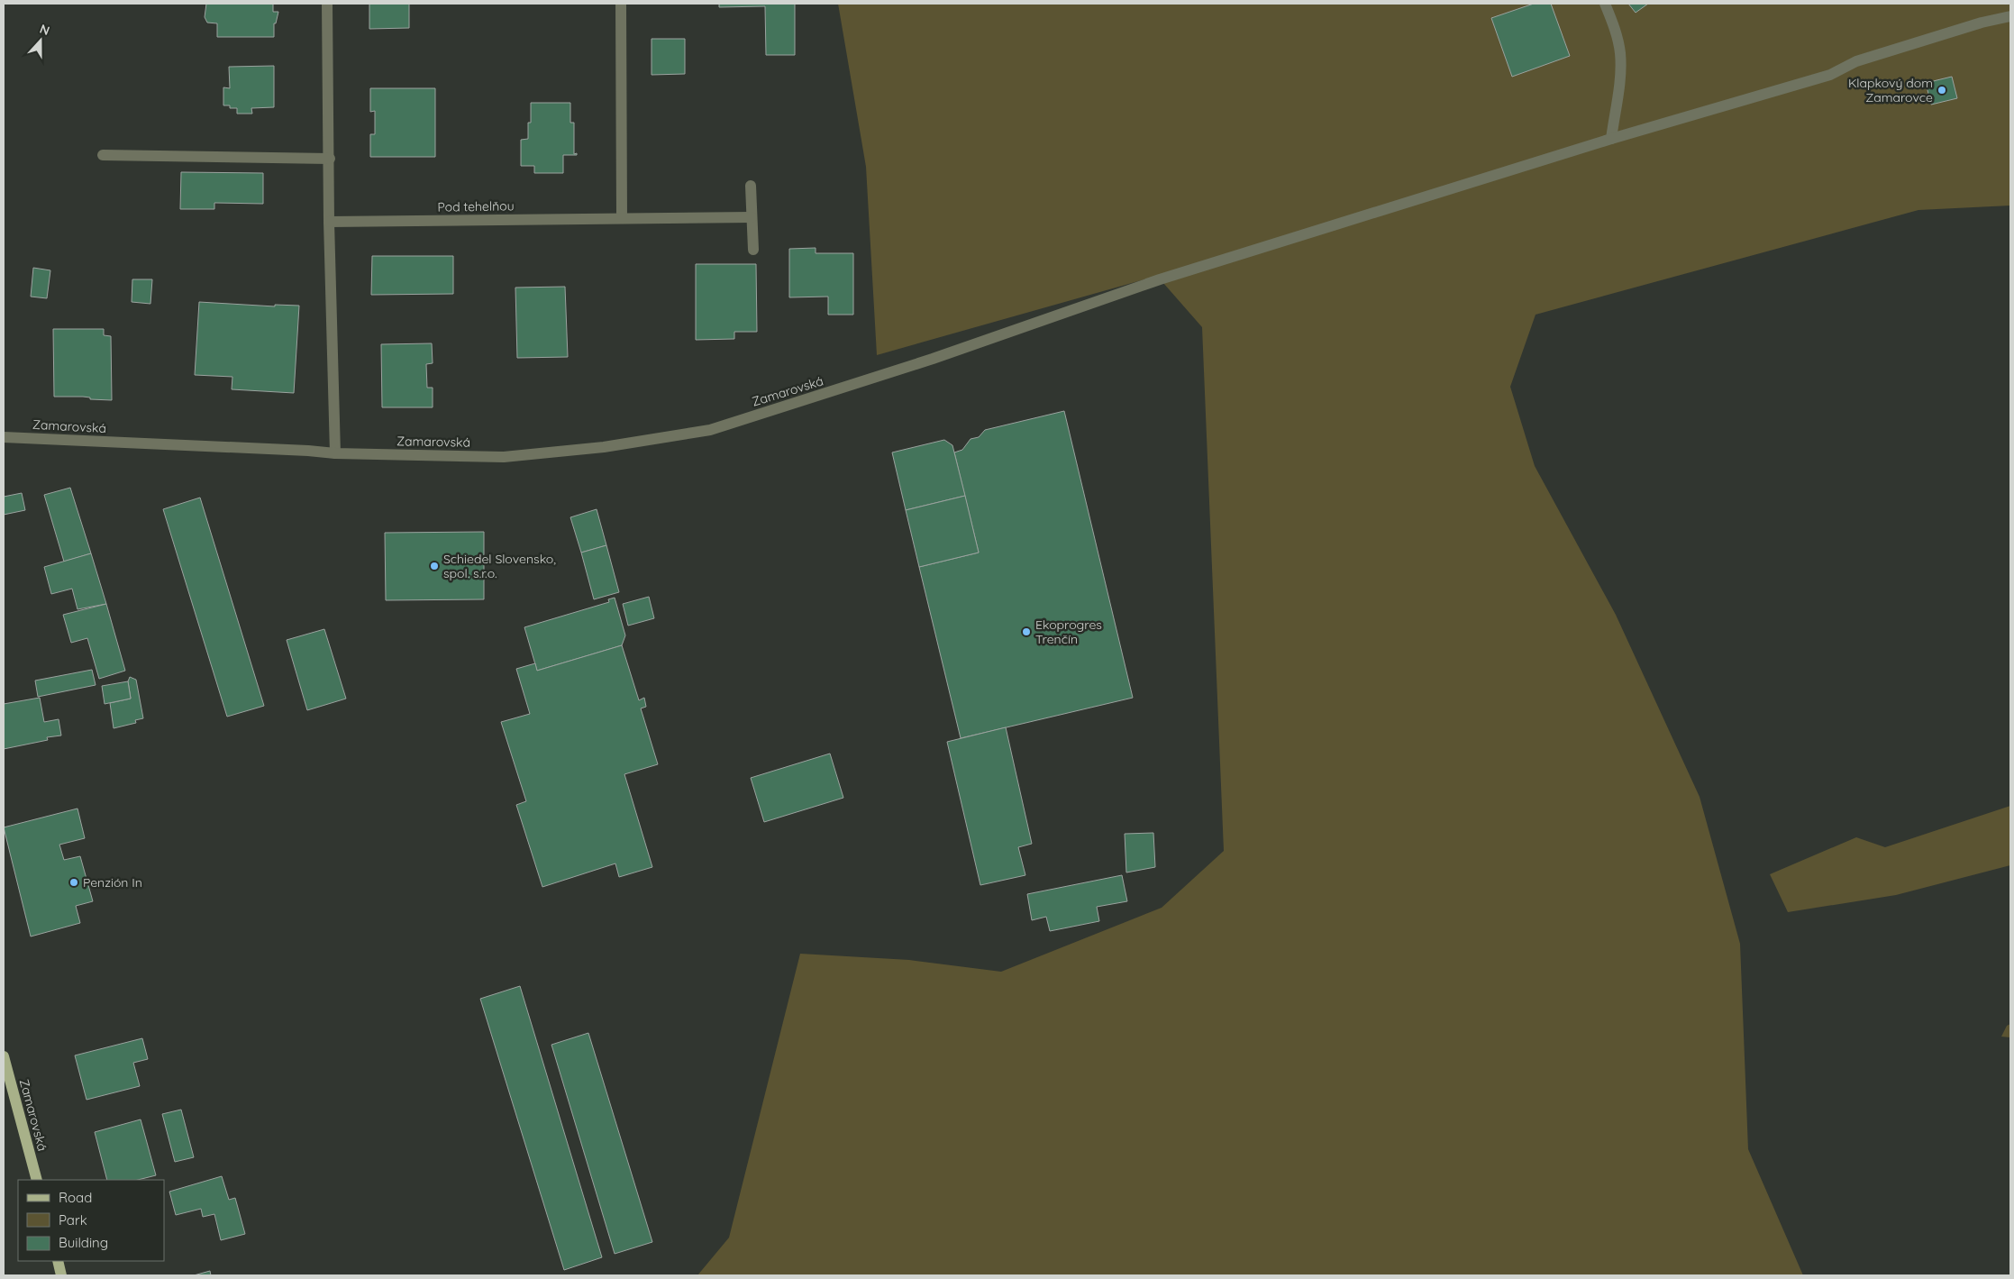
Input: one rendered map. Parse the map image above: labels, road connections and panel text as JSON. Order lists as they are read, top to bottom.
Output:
{
  "streets": {
    "main road": ["Zamarovská"],
    "street": ["Pod tehelňou"]
  },
  "places": [
    "Klapkový dom Zamarovce",
    "Schiedel Slovensko, spol. s.r.o.",
    "Ekoprogres Trenčín",
    "Penzión In"
  ],
  "legend": ["Road", "Park", "Building"],
  "north": "top"
}
